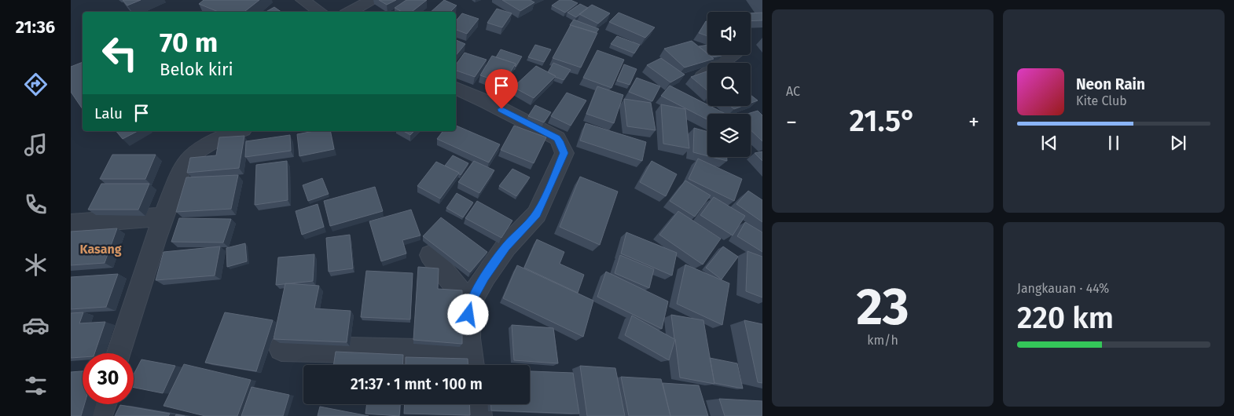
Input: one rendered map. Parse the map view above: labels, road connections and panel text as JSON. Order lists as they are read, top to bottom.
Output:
{
  "districts": ["Kasang"],
  "page": {
    "tabs": "21:36",
    "tile": [
      "AC",
      ["23", "km/h"],
      ["Jangkauan · 44%", "220 km"]
    ],
    "turn": ["70 m", "Belok kiri"],
    "song": ["Neon Rain", "Kite Club"],
    "then": "Lalu",
    "heat": ["−", "21.5°", "+"],
    "limit": "30",
    "trip": "21:37 · 1 mnt · 100 m"
  }
}
